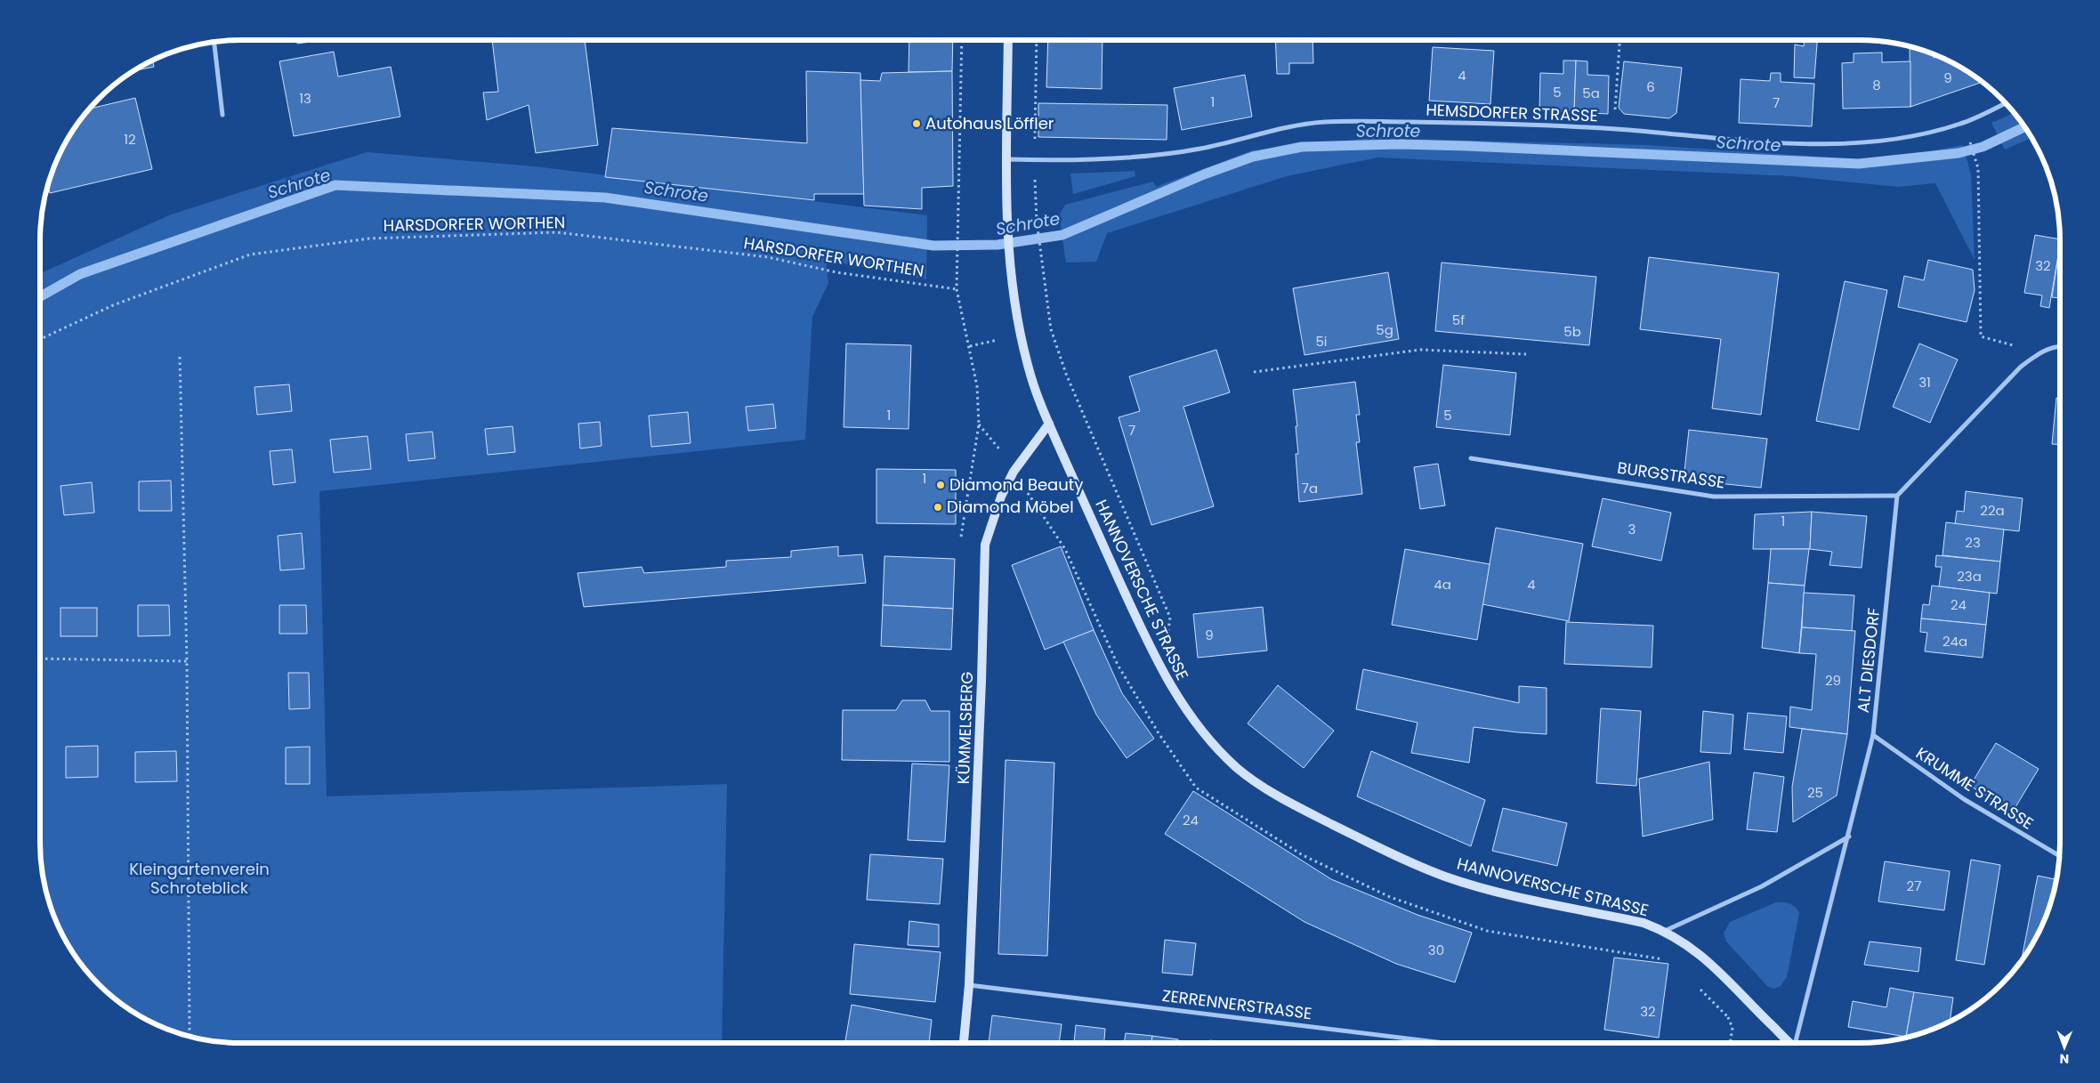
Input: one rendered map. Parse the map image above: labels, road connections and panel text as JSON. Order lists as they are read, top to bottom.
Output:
{
  "streets": {
    "main road": ["HANNOVERSCHE STRASSE", "KÜMMELSBERG"],
    "street": [
      "HEMSDORFER STRASSE",
      "BURGSTRASSE",
      "ALT DIESDORF",
      "KRUMME STRASSE",
      "ZERRENNERSTRASSE"
    ],
    "path": ["HARSDORFER WORTHEN"]
  },
  "crossings": [
    ["HEMSDORFER STRASSE", "HANNOVERSCHE STRASSE"],
    ["BURGSTRASSE", "ALT DIESDORF"],
    ["HANNOVERSCHE STRASSE", "ALT DIESDORF"],
    ["HANNOVERSCHE STRASSE", "KÜMMELSBERG"],
    ["ALT DIESDORF", "KRUMME STRASSE"],
    ["KÜMMELSBERG", "ZERRENNERSTRASSE"]
  ],
  "water": ["Schrote"],
  "parks": ["Kleingartenverein Schroteblick"],
  "places": ["Autohaus Löffler", "Diamond Beauty", "Diamond Möbel"],
  "house_numbers": [
    "4",
    "9",
    "8",
    "6",
    "5",
    "5a",
    "13",
    "1",
    "7",
    "12",
    "32",
    "5f",
    "5g",
    "5b",
    "5i",
    "31",
    "1",
    "5",
    "7",
    "1",
    "7a",
    "22a",
    "1",
    "3",
    "23",
    "23a",
    "4a",
    "4",
    "24",
    "9",
    "24a",
    "29",
    "25",
    "24",
    "27",
    "30",
    "32"
  ],
  "north": "bottom"
}
